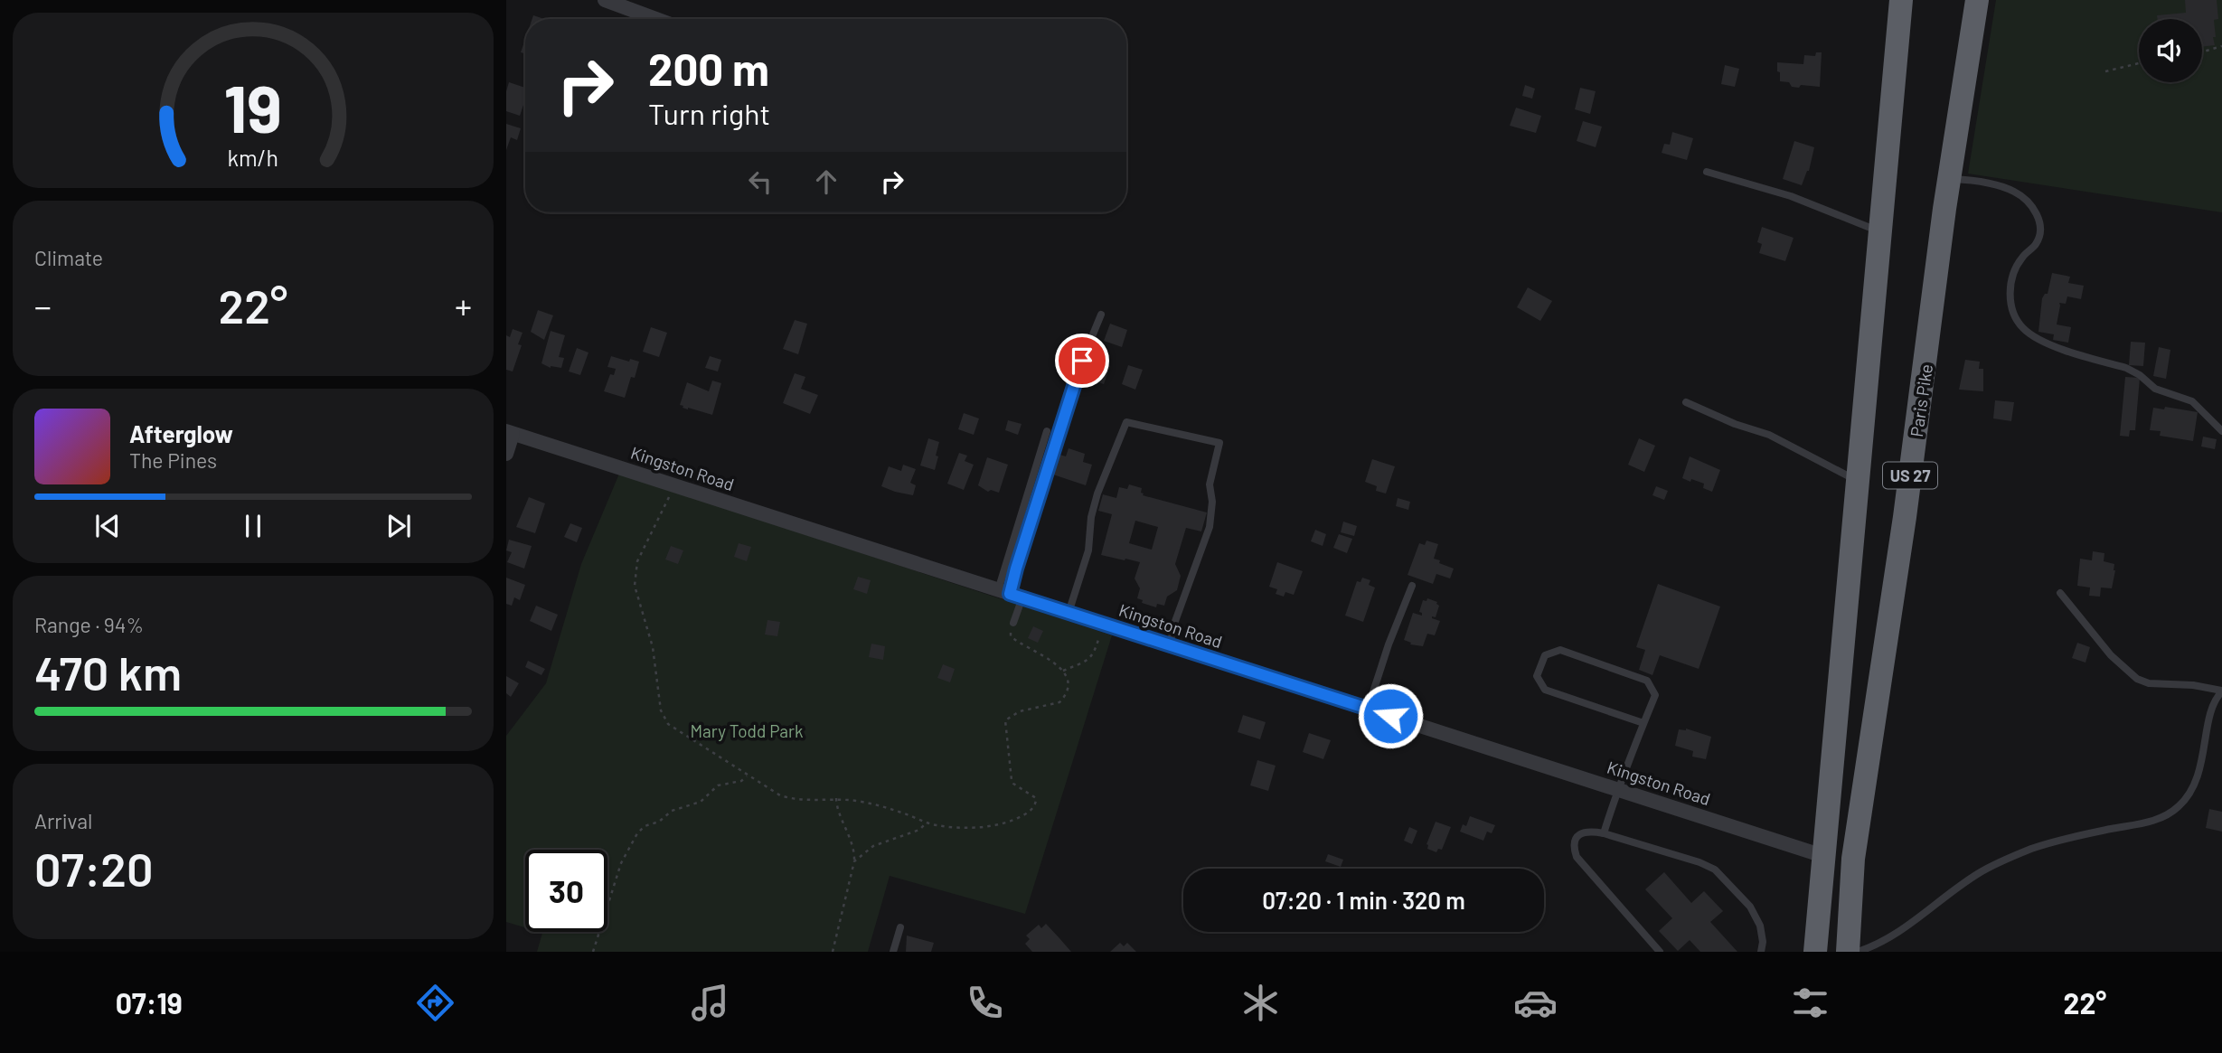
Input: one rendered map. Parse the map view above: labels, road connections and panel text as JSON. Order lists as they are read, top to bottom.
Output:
{
  "streets": {
    "highway": ["Paris Pike", "US 27"],
    "street": ["Kingston Road"]
  },
  "crossings": [
    ["Kingston Road", "US 27"]
  ],
  "parks": ["Mary Todd Park"],
  "page": {
    "turn": ["200 m", "Turn right"],
    "tile": [
      "Climate",
      ["Range · 94%", "470 km"],
      ["Arrival", "07:20"]
    ],
    "heat": ["−", "22°", "+"],
    "song": ["Afterglow", "The Pines"],
    "limit": "30",
    "trip": "07:20 · 1 min · 320 m",
    "tabs": ["07:19", "22°"],
    "gauge": ["19", "km/h"]
  }
}
